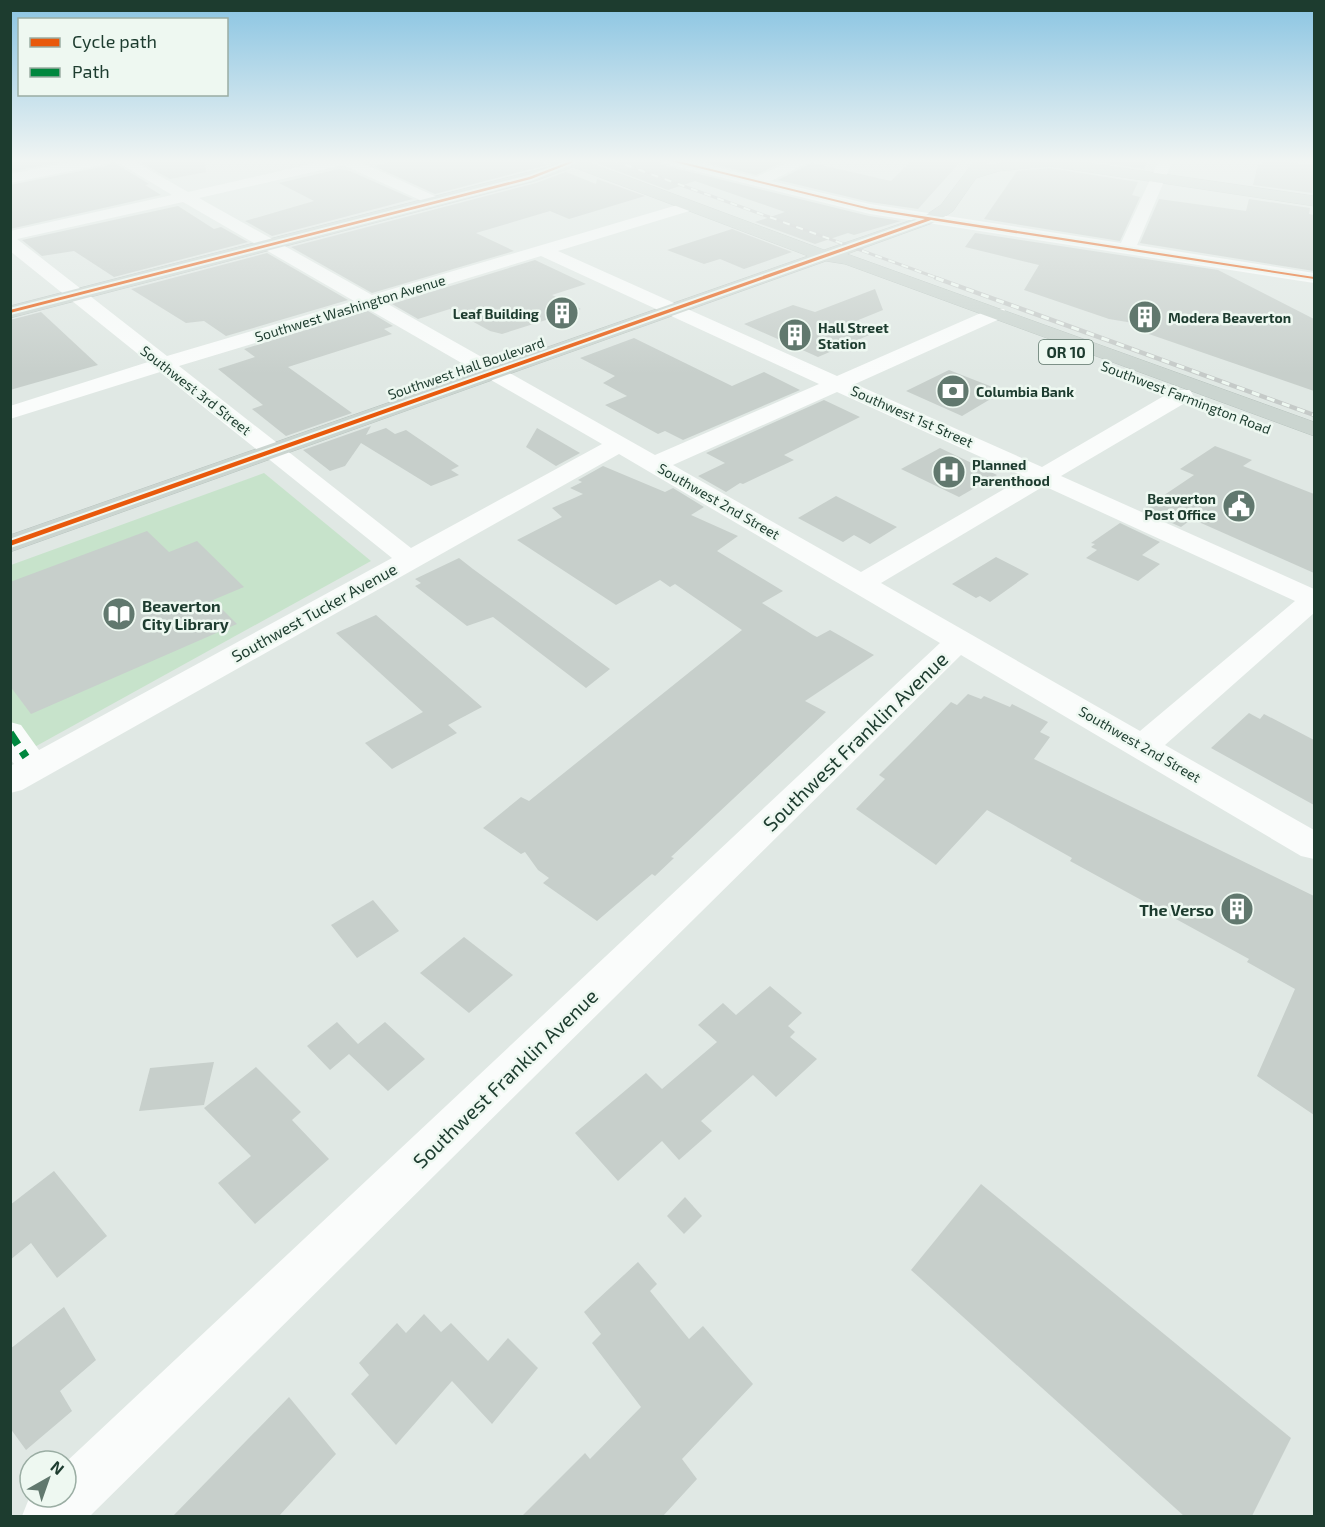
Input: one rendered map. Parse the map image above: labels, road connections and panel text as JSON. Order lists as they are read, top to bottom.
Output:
{
  "streets": {
    "main road": ["OR 10", "Southwest Hall Boulevard", "Southwest Farmington Road"],
    "street": [
      "Southwest Washington Avenue",
      "Southwest 3rd Street",
      "Southwest 1st Street",
      "Southwest 2nd Street",
      "Southwest Tucker Avenue",
      "Southwest Franklin Avenue"
    ]
  },
  "crossings": [
    ["Southwest Washington Avenue", "Southwest 3rd Street"],
    ["Southwest Washington Avenue", "Southwest 1st Street"],
    ["Southwest Washington Avenue", "Southwest 2nd Street"],
    ["Southwest Hall Boulevard", "Southwest 3rd Street"],
    ["Southwest Hall Boulevard", "Southwest Farmington Road"],
    ["Southwest Hall Boulevard", "Southwest 1st Street"],
    ["Southwest Hall Boulevard", "Southwest 2nd Street"],
    ["Southwest 3rd Street", "Southwest Tucker Avenue"],
    ["Southwest 2nd Street", "Southwest Tucker Avenue"],
    ["Southwest 2nd Street", "Southwest Franklin Avenue"]
  ],
  "places": {
    "building": [
      "Leaf Building",
      "Modera Beaverton",
      "Hall Street Station",
      "The Verso"
    ],
    "bank": ["Columbia Bank"],
    "hospital": ["Planned Parenthood"],
    "public building": ["Beaverton Post Office"],
    "library": ["Beaverton City Library"]
  },
  "legend": ["Cycle path", "Path"],
  "north": "top right"
}
